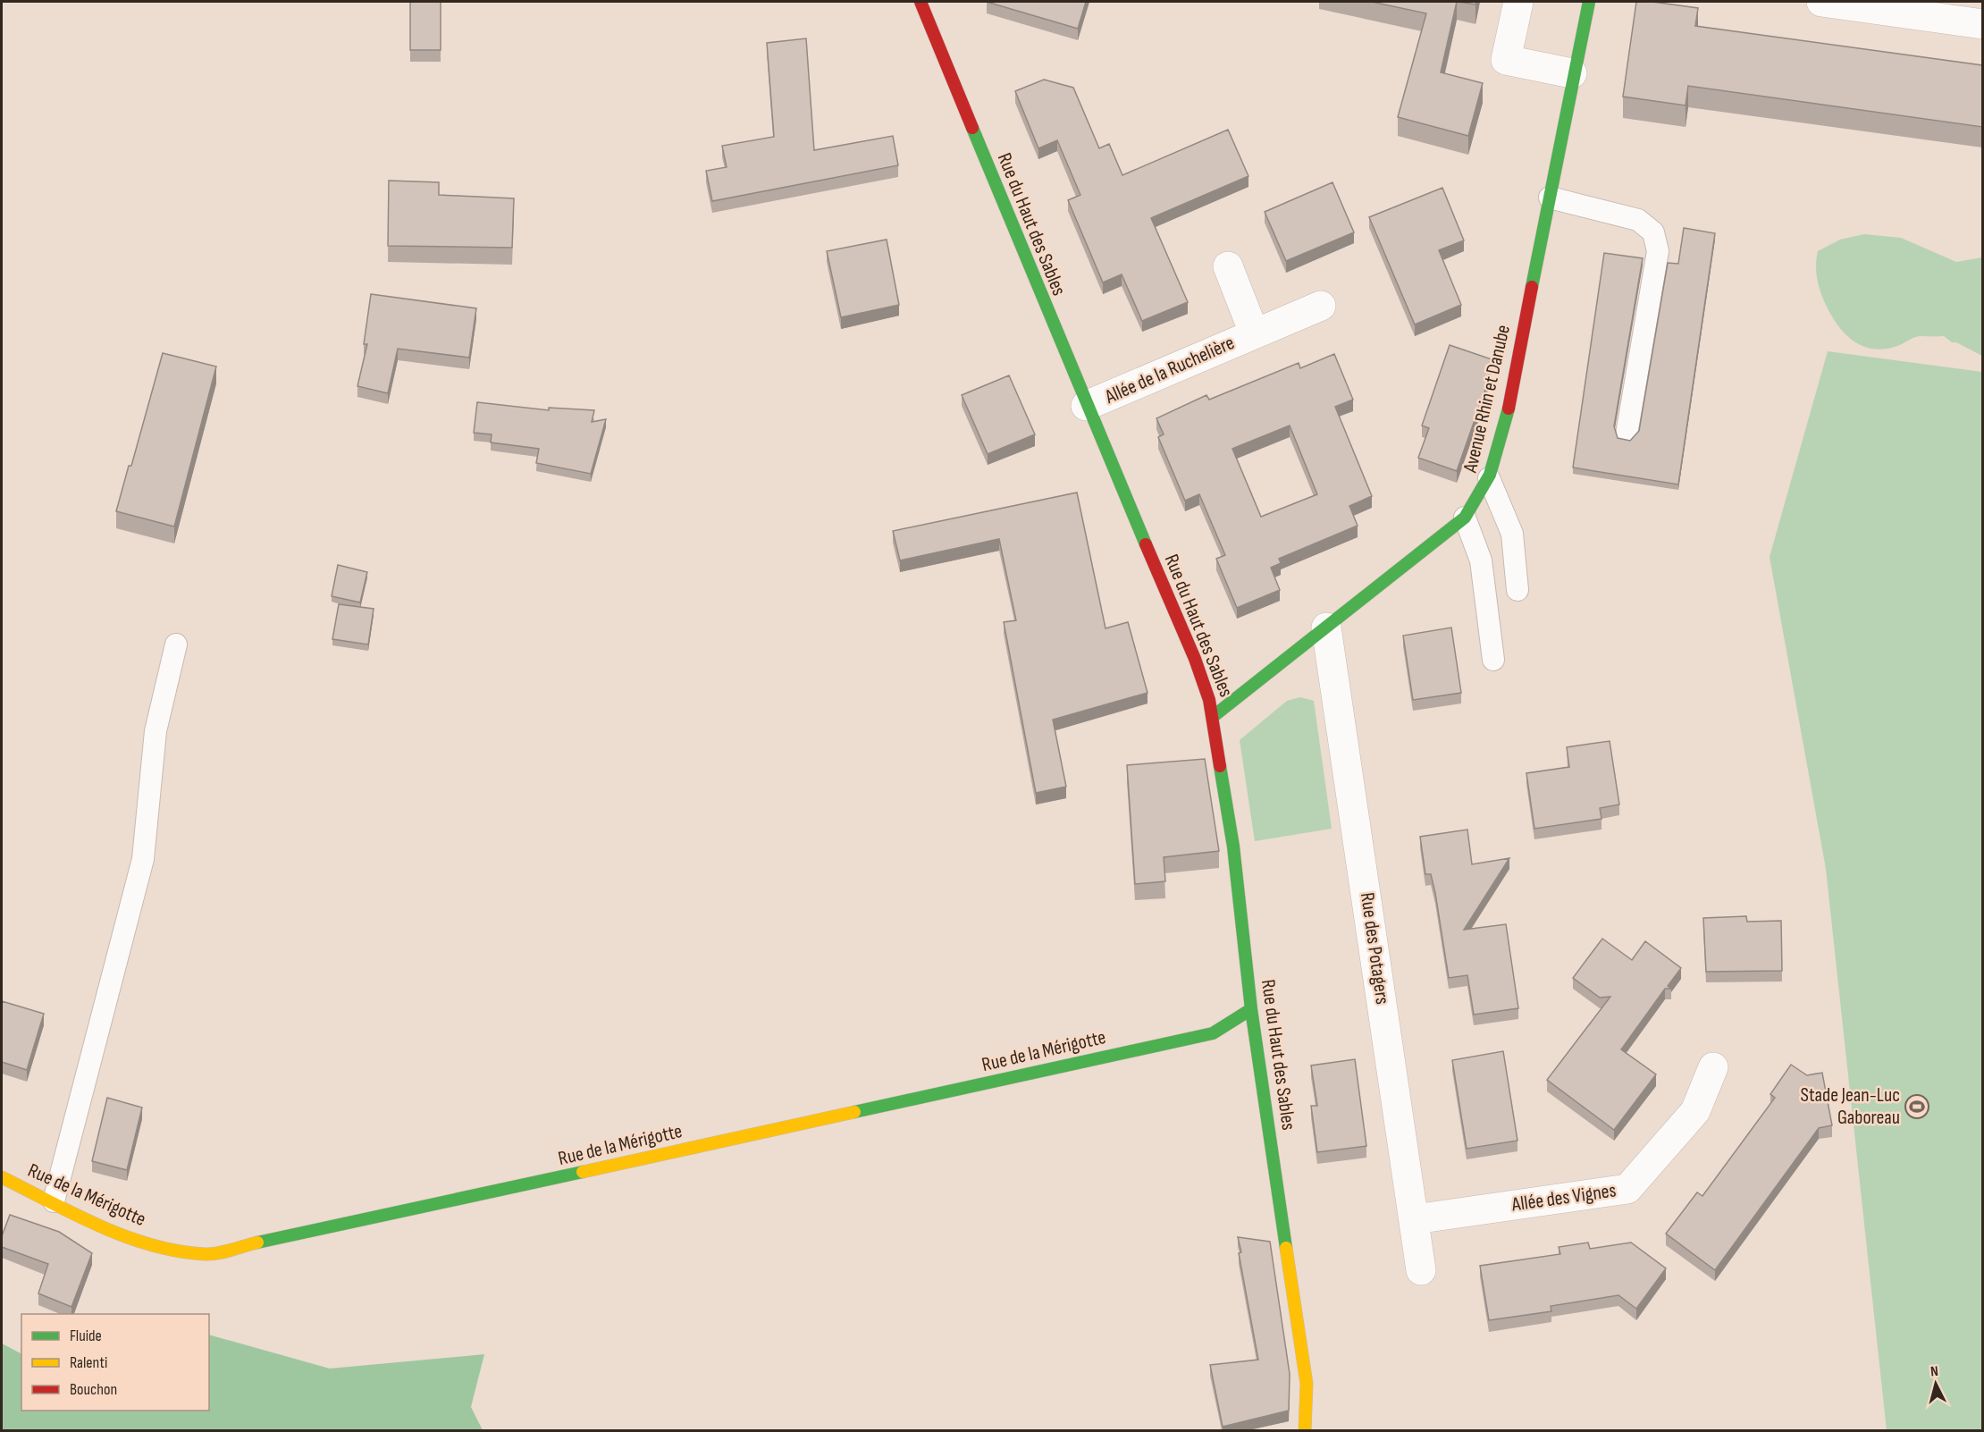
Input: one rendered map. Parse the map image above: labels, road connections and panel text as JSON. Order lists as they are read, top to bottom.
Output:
{
  "streets": {
    "street": [
      "Rue du Haut des Sables",
      "Allée de la Ruchelière",
      "Avenue Rhin et Danube",
      "Rue des Potagers",
      "Rue de la Mérigotte",
      "Allée des Vignes"
    ]
  },
  "crossings": [
    ["Rue du Haut des Sables", "Allée de la Ruchelière"],
    ["Rue du Haut des Sables", "Avenue Rhin et Danube"],
    ["Rue du Haut des Sables", "Rue de la Mérigotte"],
    ["Avenue Rhin et Danube", "Rue des Potagers"],
    ["Rue des Potagers", "Allée des Vignes"]
  ],
  "places": {
    "sports": ["Stade Jean-Luc Gaboreau"]
  },
  "legend": ["Fluide", "Ralenti", "Bouchon"],
  "north": "top"
}
